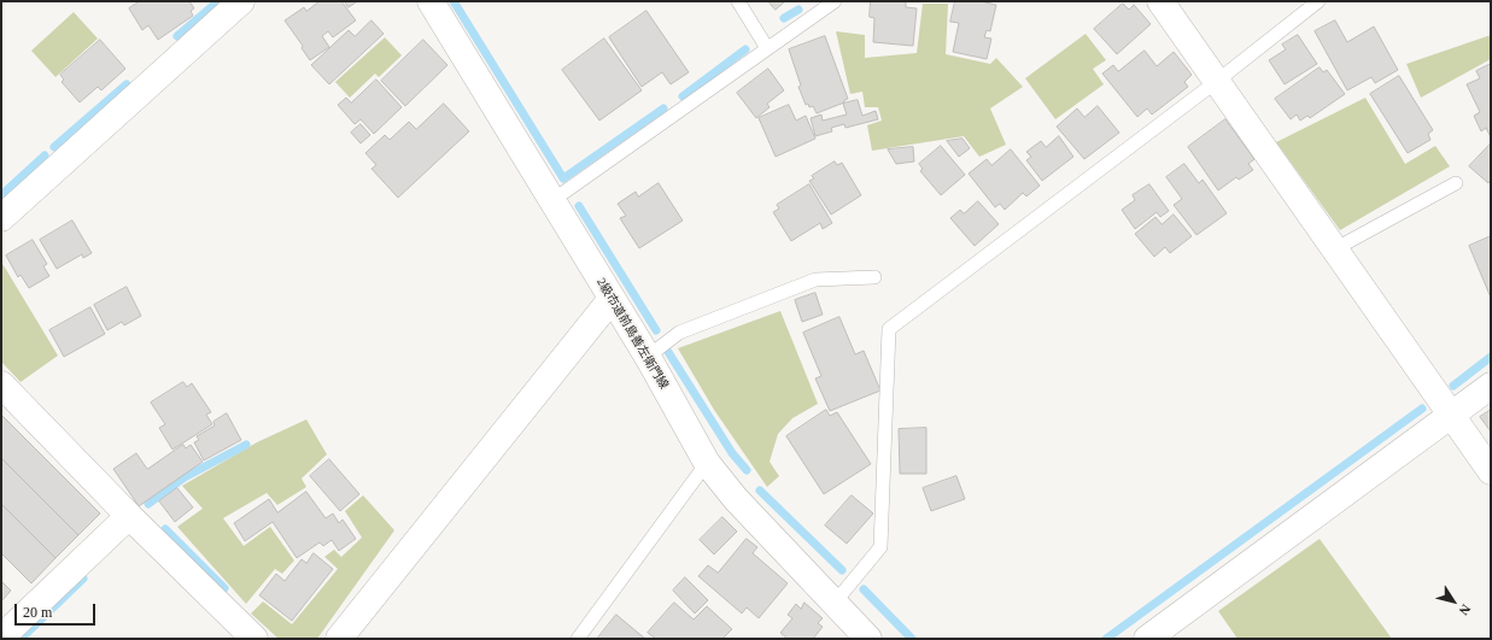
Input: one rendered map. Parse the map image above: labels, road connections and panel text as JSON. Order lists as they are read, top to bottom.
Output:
{
  "streets": {
    "street": ["2級市道前島善左衛門線"]
  },
  "scale_bar": "20 m",
  "north": "bottom right"
}
